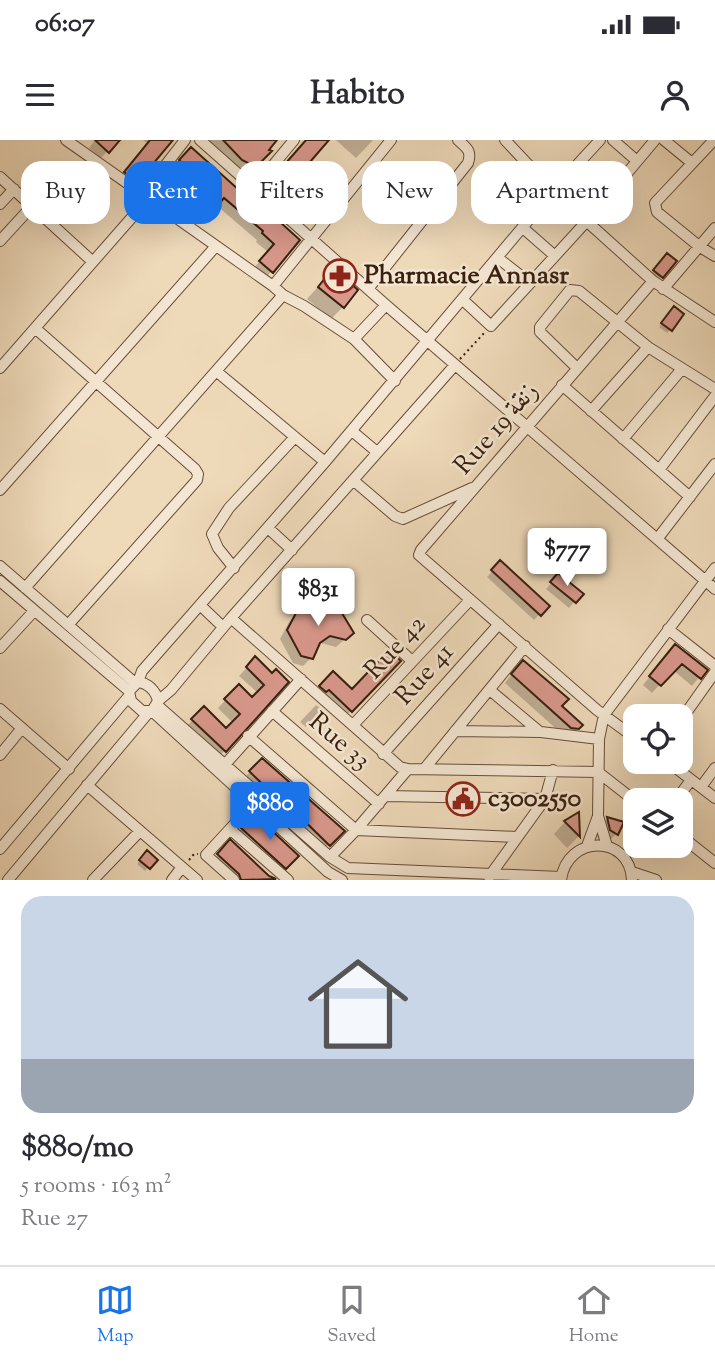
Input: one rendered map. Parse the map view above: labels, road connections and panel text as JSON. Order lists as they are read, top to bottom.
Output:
{
  "streets": {
    "street": [
      "Rue 19 زنقة",
      "Rue 42",
      "Rue 41",
      "Rue 33"
    ]
  },
  "crossings": [
    ["Rue 19 زنقة", "Rue 42"]
  ],
  "places": {
    "pharmacy": ["Pharmacie Annasr"],
    "public building": ["c3002550"]
  },
  "page": {
    "status": "06:07",
    "header": "Habito",
    "chip": [
      "Buy",
      "Rent",
      "Filters",
      "New",
      "Apartment"
    ],
    "price": ["$777", "$831", "$880"],
    "list": [
      {
        "name": "$880/mo",
        "note": "5 rooms · 163 m² · Rue 27"
      }
    ],
    "tabs": ["Map", "Saved", "Home"]
  }
}
